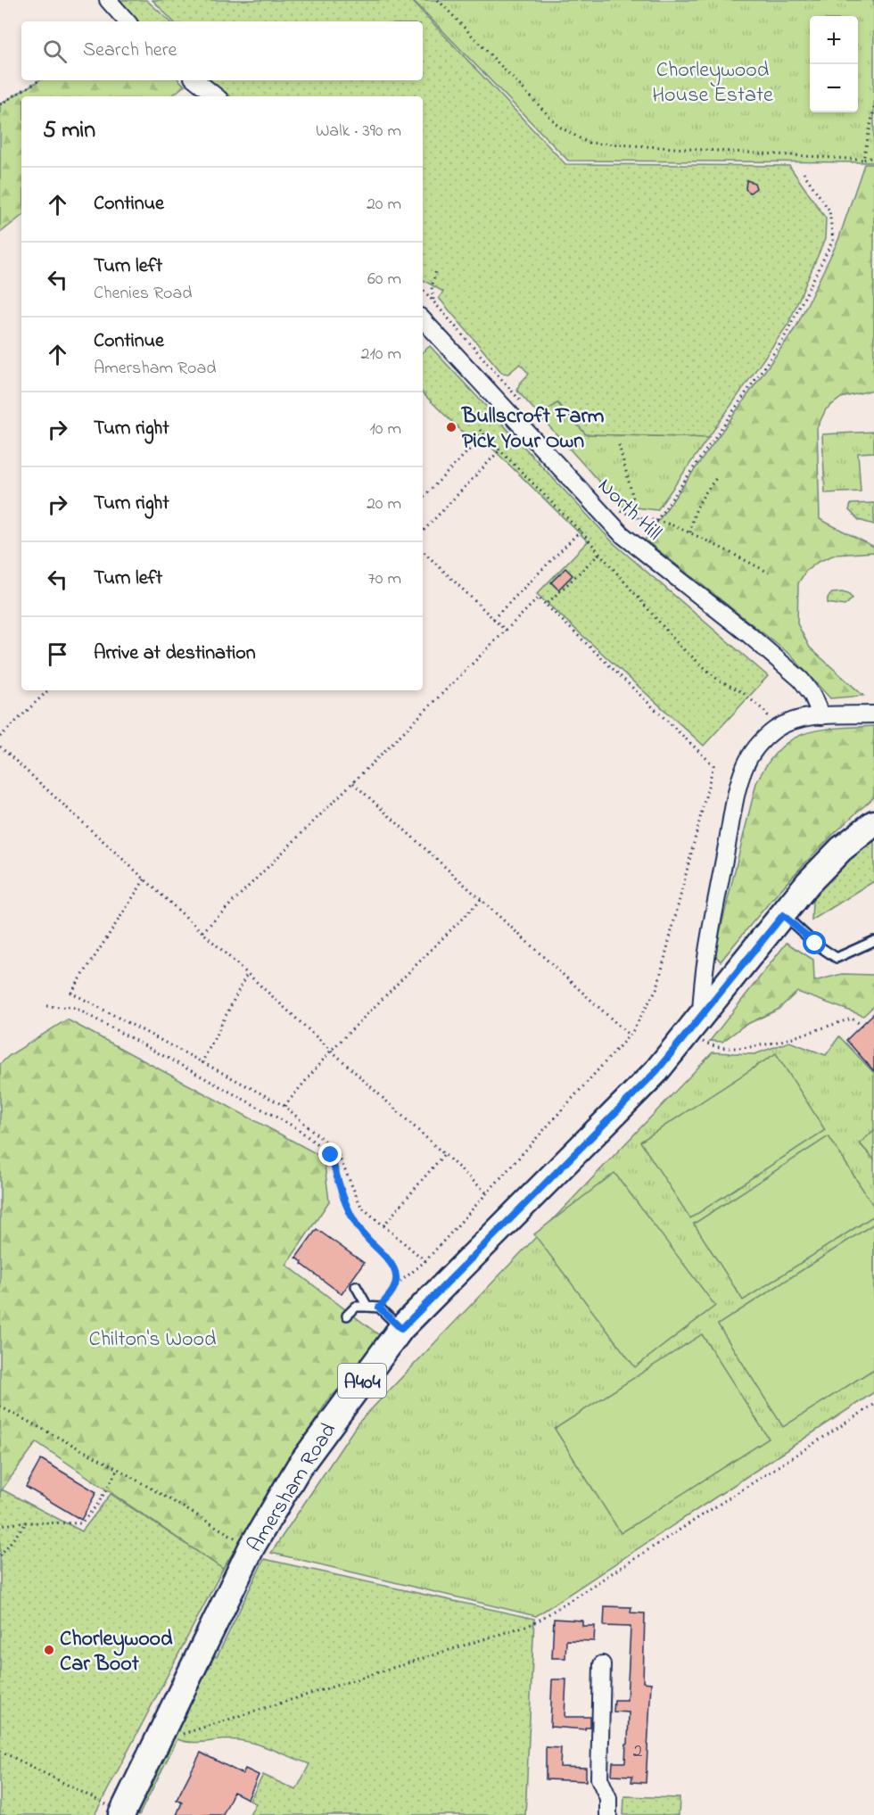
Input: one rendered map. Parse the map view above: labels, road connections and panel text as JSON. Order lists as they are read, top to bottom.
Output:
{
  "streets": {
    "main road": ["A404", "Amersham Road"],
    "street": ["North Hill"]
  },
  "crossings": [
    ["A404", "Amersham Road"]
  ],
  "parks": ["Chorleywood House Estate", "Chilton's Wood"],
  "places": ["Bullscroft Farm Pick Your Own", "Chorleywood Car Boot"],
  "house_numbers": ["2"],
  "page": {
    "map_buttons": ["+", "−"],
    "search": "Search here",
    "heading": ["5 min", "Walk · 390 m"],
    "list": [
      ["Continue", "20 m"],
      ["Turn left", "Chenies Road", "60 m"],
      ["Continue", "Amersham Road", "210 m"],
      ["Turn right", "10 m"],
      ["Turn right", "20 m"],
      ["Turn left", "70 m"],
      "Arrive at destination"
    ]
  }
}
